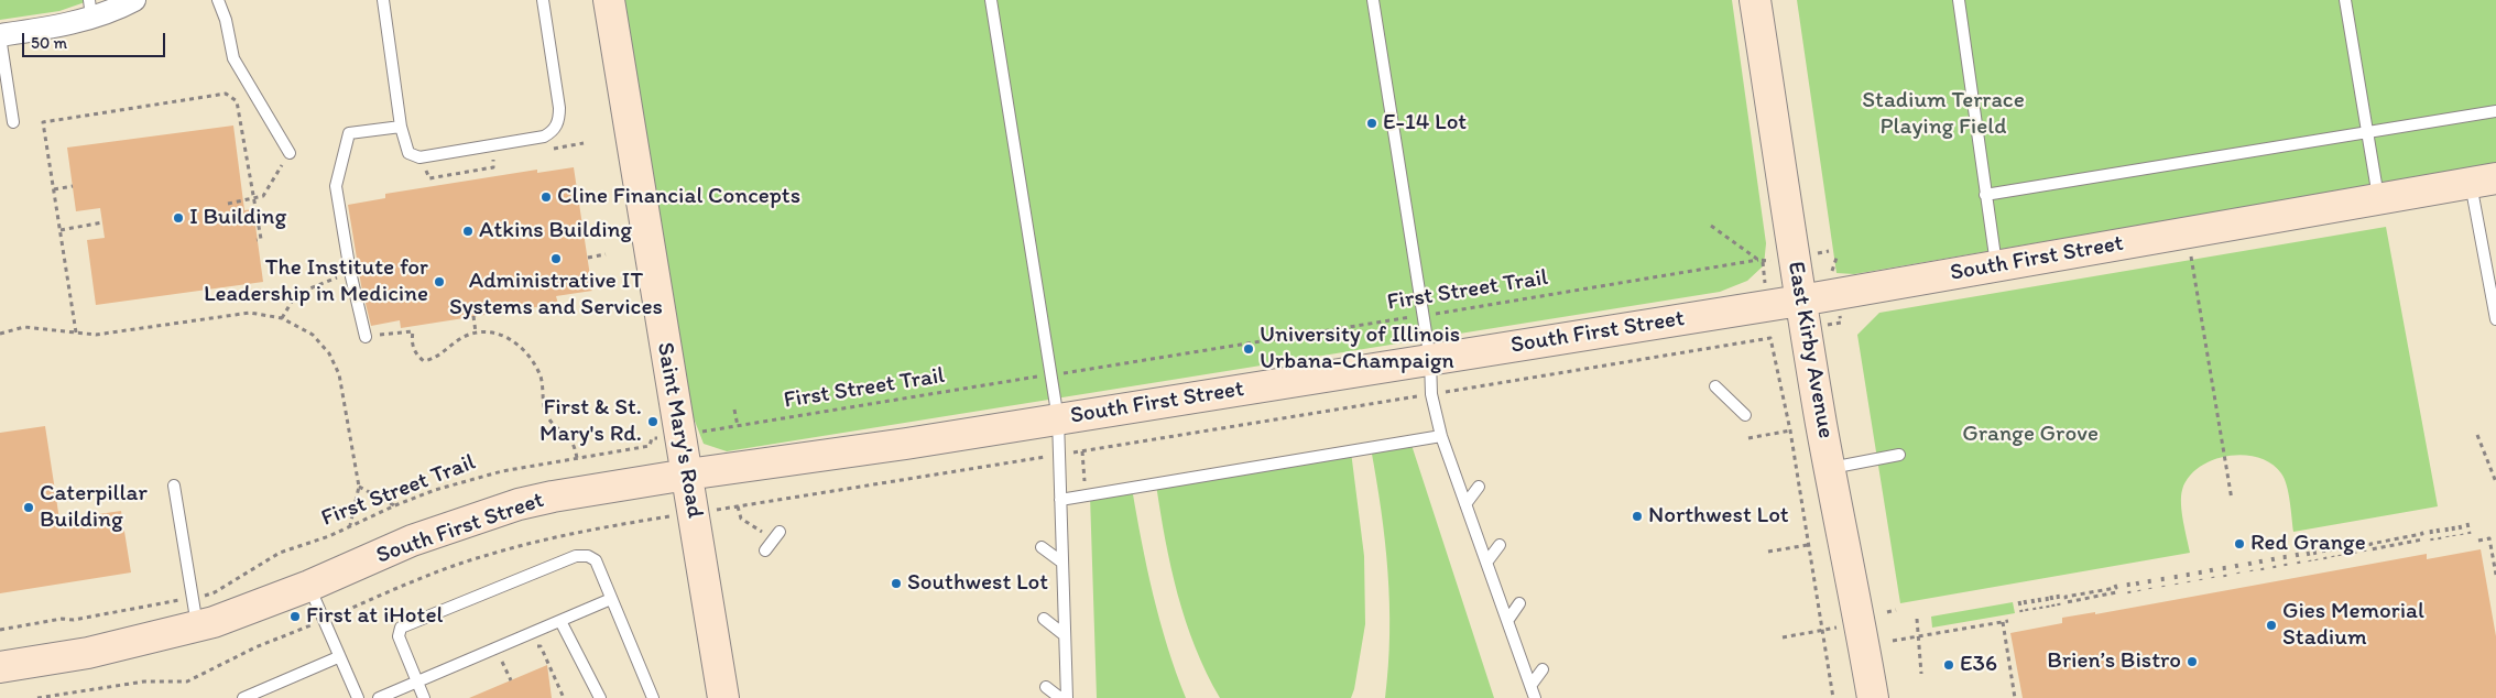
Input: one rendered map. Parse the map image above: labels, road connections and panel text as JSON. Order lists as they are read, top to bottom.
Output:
{
  "streets": {
    "street": ["South First Street", "East Kirby Avenue", "Saint Mary's Road"],
    "path": ["First Street Trail"]
  },
  "crossings": [
    ["South First Street", "First Street Trail"],
    ["South First Street", "East Kirby Avenue"],
    ["South First Street", "Saint Mary's Road"],
    ["First Street Trail", "Saint Mary's Road"]
  ],
  "parks": ["Stadium Terrace Playing Field", "Grange Grove"],
  "places": [
    "E-14 Lot",
    "Cline Financial Concepts",
    "I Building",
    "Atkins Building",
    "Administrative IT Systems and Services",
    "The Institute for Leadership in Medicine",
    "University of Illinois Urbana-Champaign",
    "First & St. Mary's Rd.",
    "Caterpillar Building",
    "Northwest Lot",
    "Red Grange",
    "Southwest Lot",
    "First at iHotel",
    "Gies Memorial Stadium",
    "Brien’s Bistro",
    "E36"
  ],
  "scale_bar": "50 m"
}
